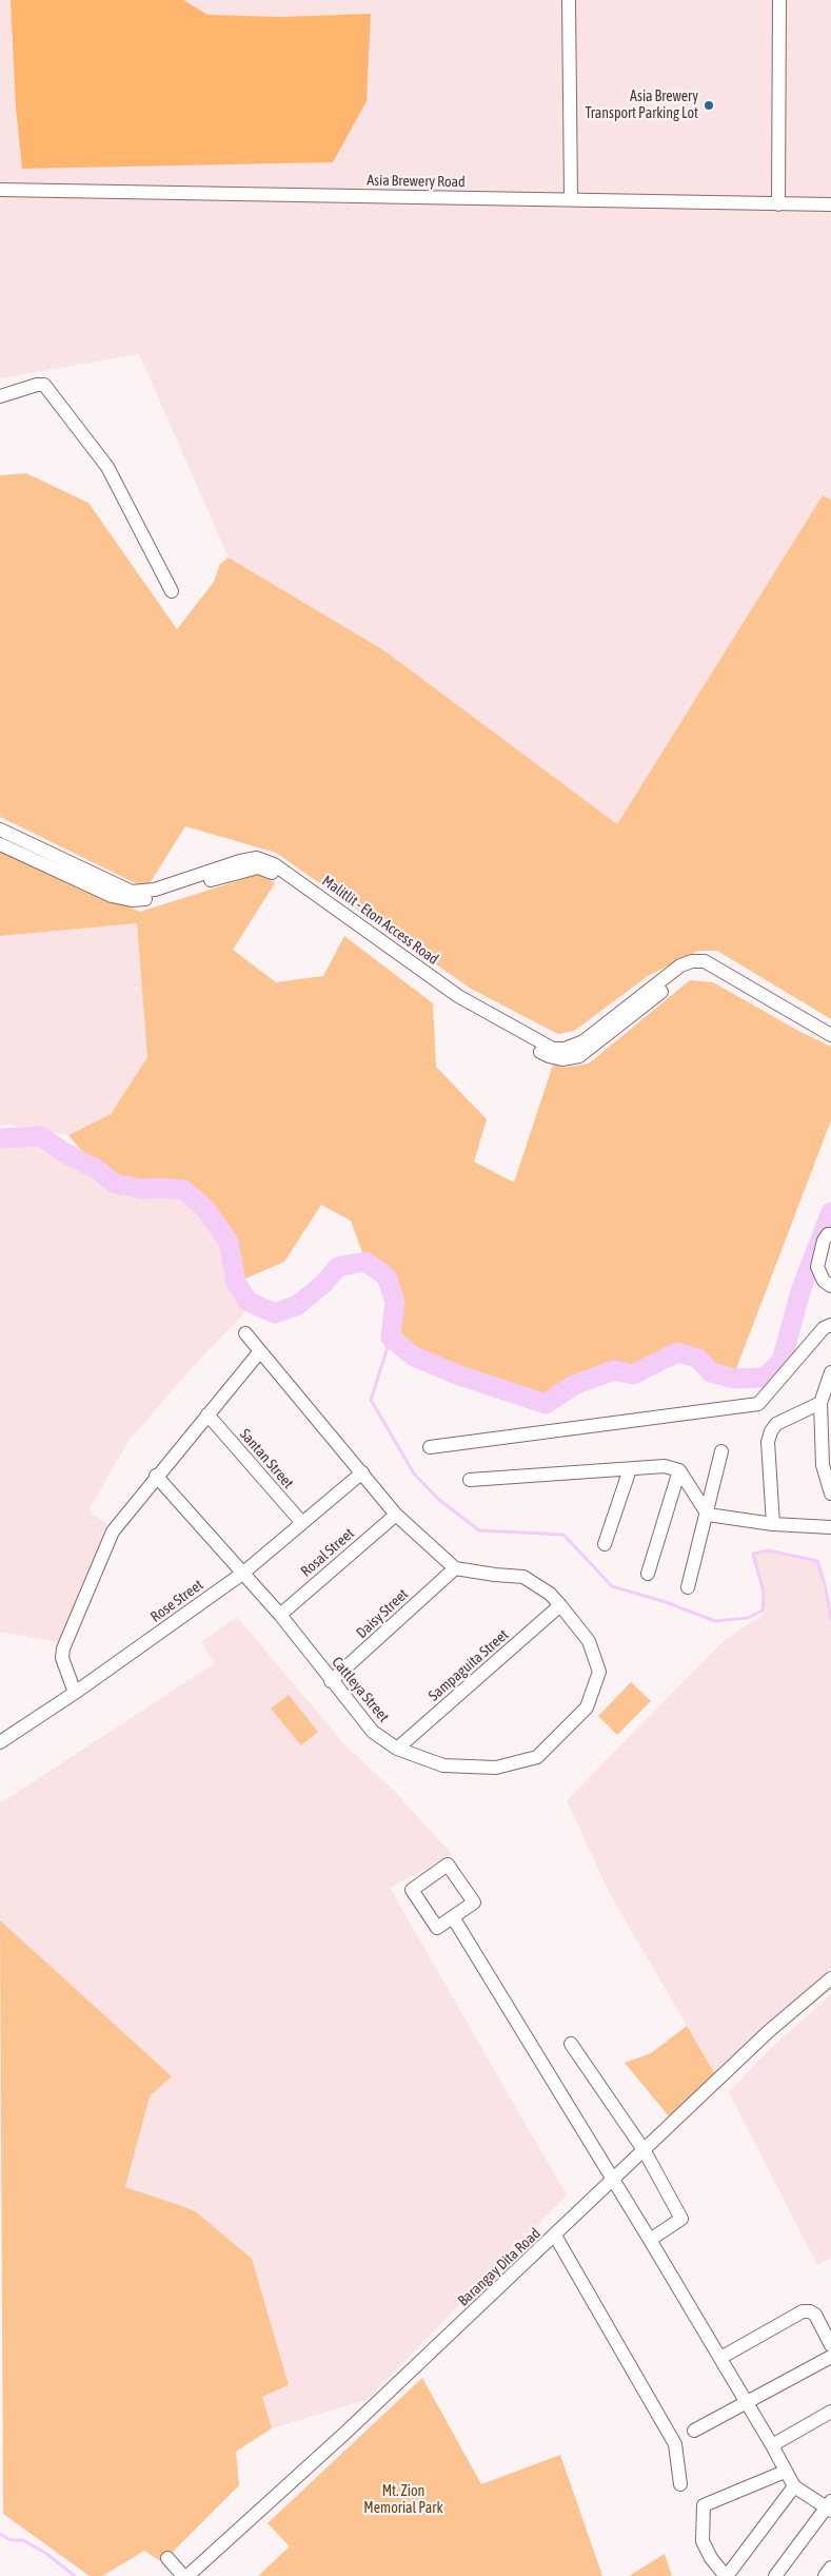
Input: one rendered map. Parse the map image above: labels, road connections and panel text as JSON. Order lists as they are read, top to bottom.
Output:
{
  "streets": {
    "street": [
      "Asia Brewery Road",
      "Malitlit - Eton Access Road",
      "Santan Street",
      "Rosal Street",
      "Rose Street",
      "Daisy Street",
      "Sampaguita Street",
      "Cattleya Street",
      "Barangay Dita Road"
    ]
  },
  "crossings": [
    ["Santan Street", "Rose Street"],
    ["Rosal Street", "Cattleya Street"],
    ["Rose Street", "Cattleya Street"],
    ["Daisy Street", "Cattleya Street"],
    ["Sampaguita Street", "Cattleya Street"]
  ],
  "parks": ["Mt. Zion Memorial Park"],
  "places": ["Asia Brewery Transport Parking Lot"]
}
